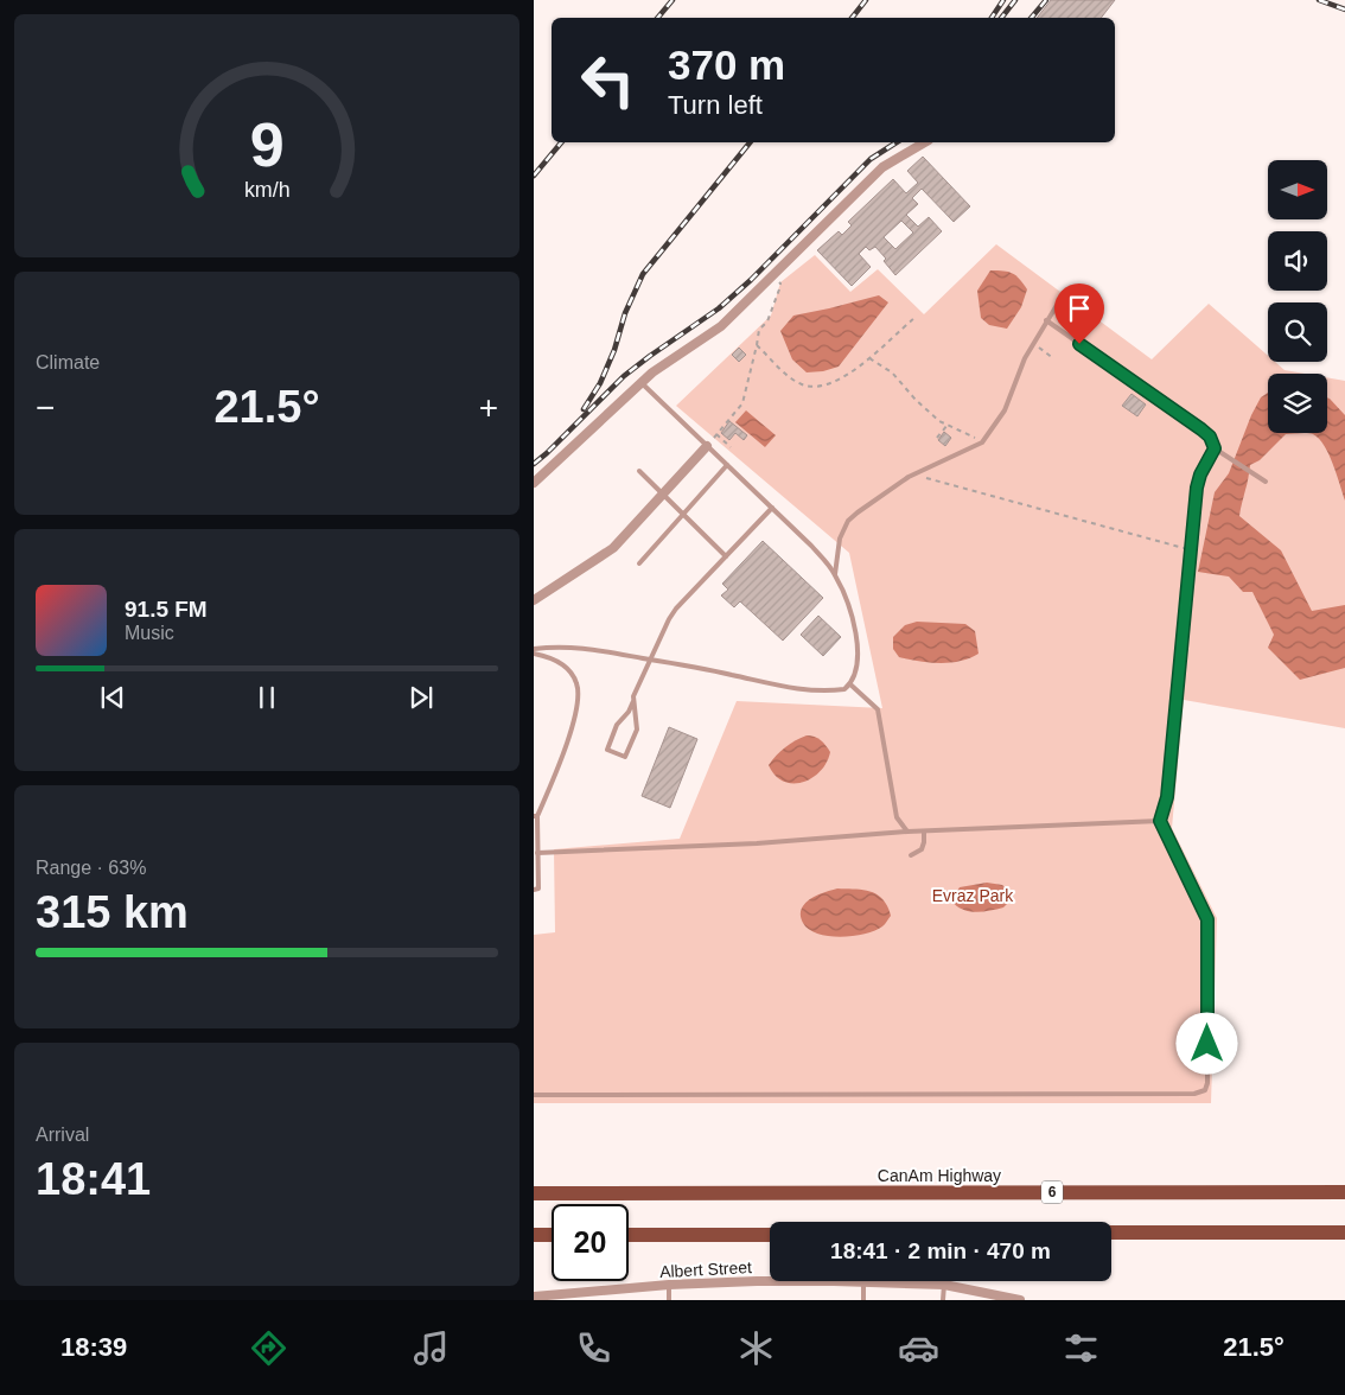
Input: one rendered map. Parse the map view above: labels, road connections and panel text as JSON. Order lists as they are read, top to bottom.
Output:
{
  "streets": {
    "main road": ["CanAm Highway", "6"],
    "street": ["Albert Street"]
  },
  "parks": ["Evraz Park"],
  "north": "right",
  "page": {
    "turn": ["370 m", "Turn left"],
    "tile": [
      "Climate",
      ["Range · 63%", "315 km"],
      ["Arrival", "18:41"]
    ],
    "heat": ["−", "21.5°", "+"],
    "song": ["91.5 FM", "Music"],
    "limit": "20",
    "trip": "18:41 · 2 min · 470 m",
    "tabs": ["18:39", "21.5°"],
    "gauge": ["9", "km/h"]
  }
}
